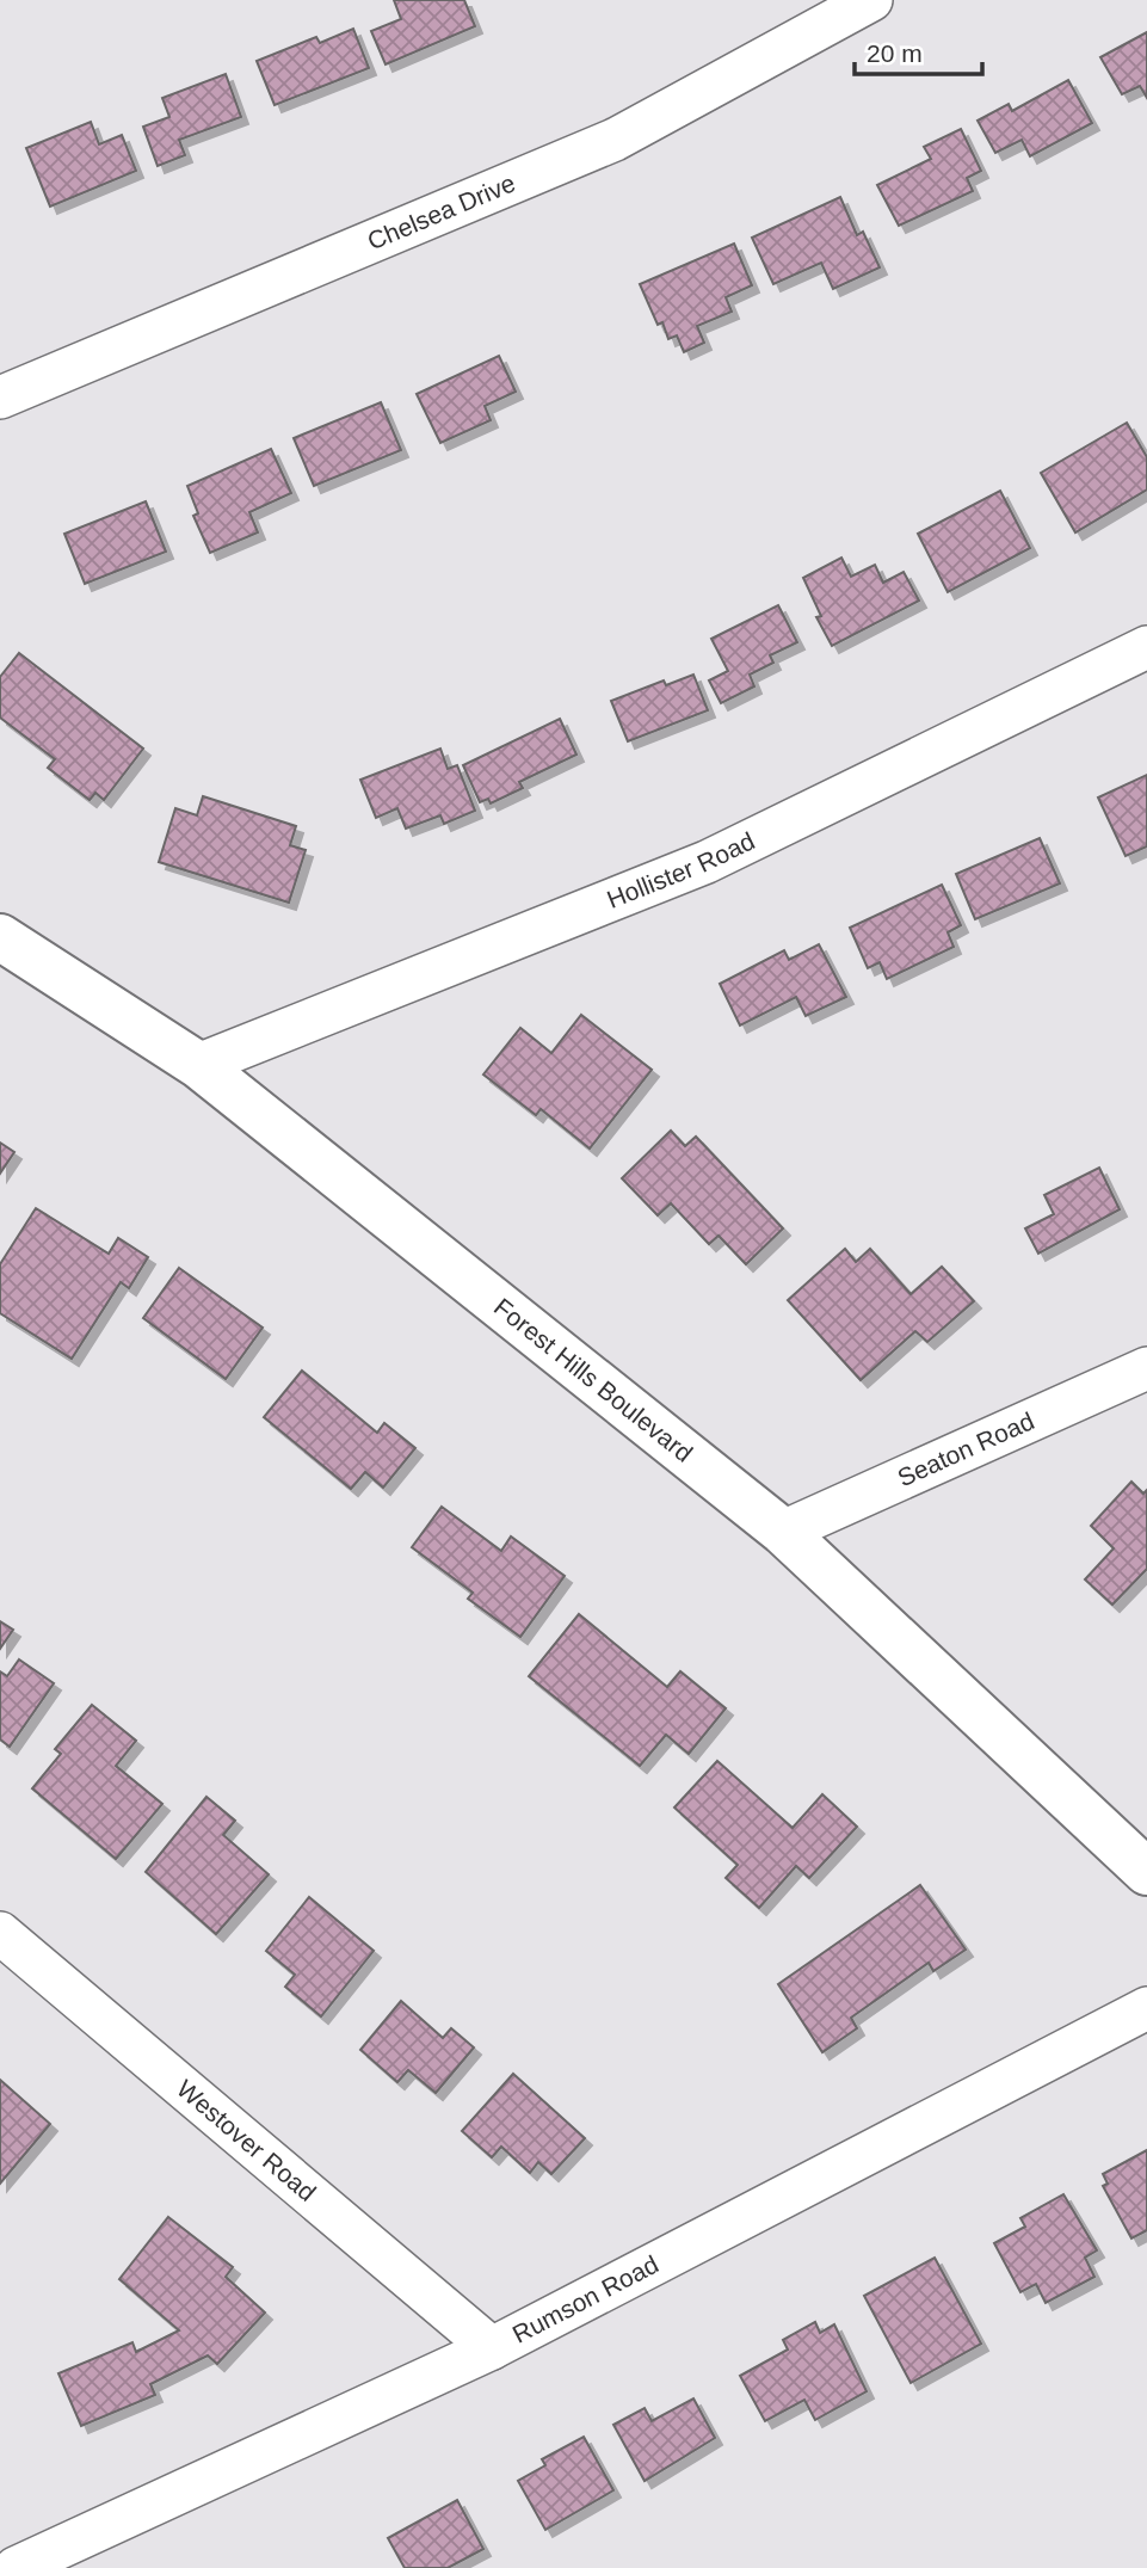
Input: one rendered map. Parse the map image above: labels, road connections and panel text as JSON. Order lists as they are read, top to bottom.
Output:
{
  "streets": {
    "street": [
      "Chelsea Drive",
      "Hollister Road",
      "Forest Hills Boulevard",
      "Seaton Road",
      "Westover Road",
      "Rumson Road"
    ]
  },
  "crossings": [
    ["Hollister Road", "Forest Hills Boulevard"],
    ["Forest Hills Boulevard", "Seaton Road"],
    ["Westover Road", "Rumson Road"]
  ],
  "scale_bar": "20 m"
}
